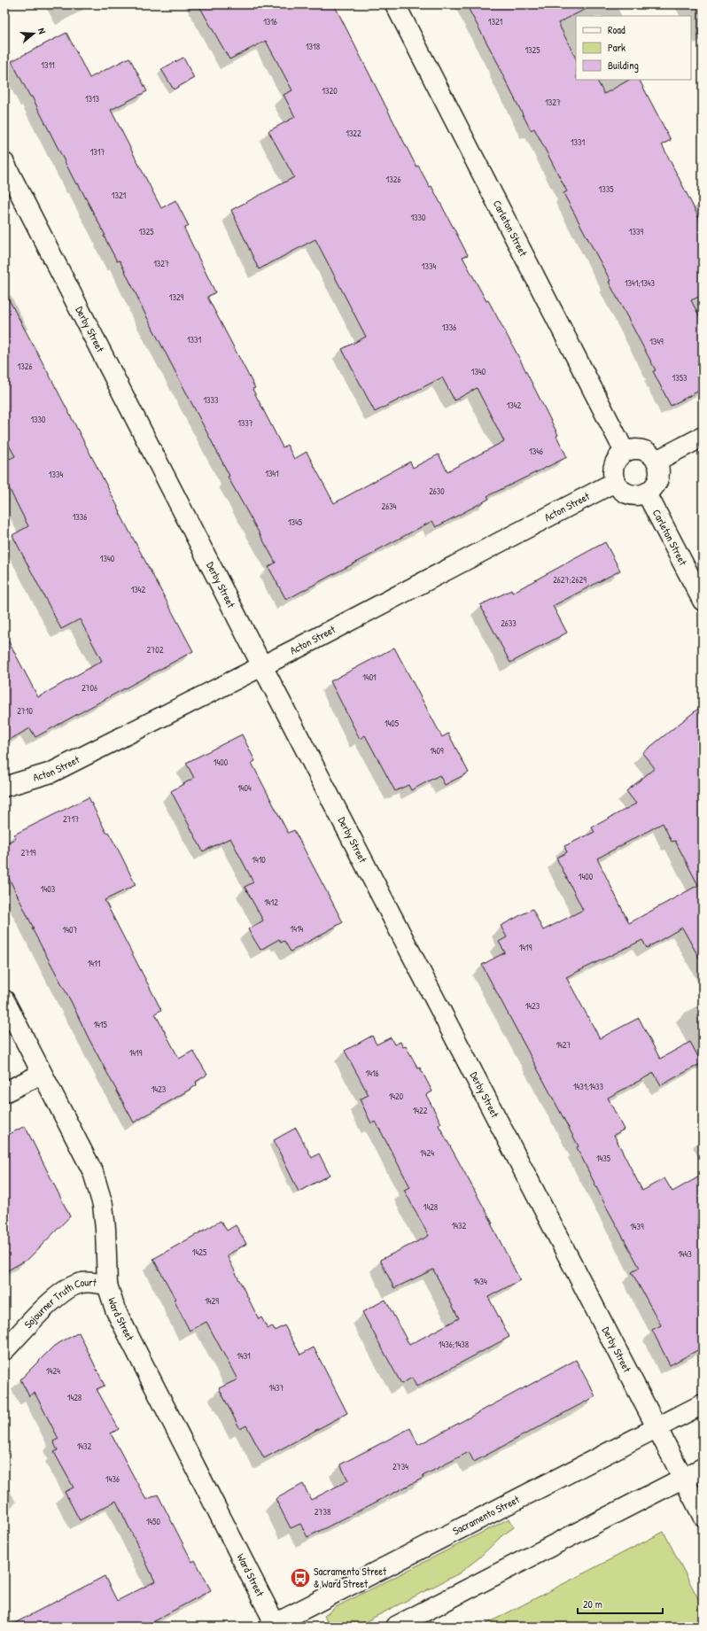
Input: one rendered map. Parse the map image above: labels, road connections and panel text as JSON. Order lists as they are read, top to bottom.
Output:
{
  "streets": {
    "street": [
      "Carleton Street",
      "Derby Street",
      "Acton Street",
      "Sojourner Truth Court",
      "Ward Street",
      "Sacramento Street"
    ]
  },
  "crossings": [
    ["Carleton Street", "Acton Street"],
    ["Derby Street", "Acton Street"],
    ["Derby Street", "Sacramento Street"],
    ["Sojourner Truth Court", "Ward Street"],
    ["Ward Street", "Sacramento Street"]
  ],
  "places": {
    "bus stop": ["Sacramento Street & Ward Street"]
  },
  "house_numbers": [
    "1316",
    "1321",
    "1318",
    "1325",
    "1311",
    "1320",
    "1313",
    "1327",
    "1322",
    "1331",
    "1317",
    "1326",
    "1335",
    "1321",
    "1330",
    "1325",
    "1339",
    "1327",
    "1334",
    "1341;1343",
    "1329",
    "1336",
    "1331",
    "1349",
    "1326",
    "1340",
    "1353",
    "1333",
    "1342",
    "1330",
    "1337",
    "1346",
    "1341",
    "1334",
    "2630",
    "2634",
    "1336",
    "1345",
    "1340",
    "2627;2629",
    "1342",
    "2633",
    "2702",
    "1401",
    "2706",
    "2710",
    "1405",
    "1409",
    "1400",
    "1404",
    "2717",
    "2719",
    "1410",
    "1400",
    "1403",
    "1412",
    "1414",
    "1407",
    "1419",
    "1411",
    "1423",
    "1415",
    "1427",
    "1419",
    "1416",
    "1431;1433",
    "1423",
    "1420",
    "1422",
    "1424",
    "1435",
    "1428",
    "1432",
    "1439",
    "1425",
    "1443",
    "1434",
    "1429",
    "1436;1438",
    "1431",
    "1424",
    "1437",
    "1428",
    "1432",
    "2734",
    "1436",
    "2738",
    "1450"
  ],
  "legend": ["Road", "Park", "Building"],
  "scale_bar": "20 m",
  "north": "right"
}
